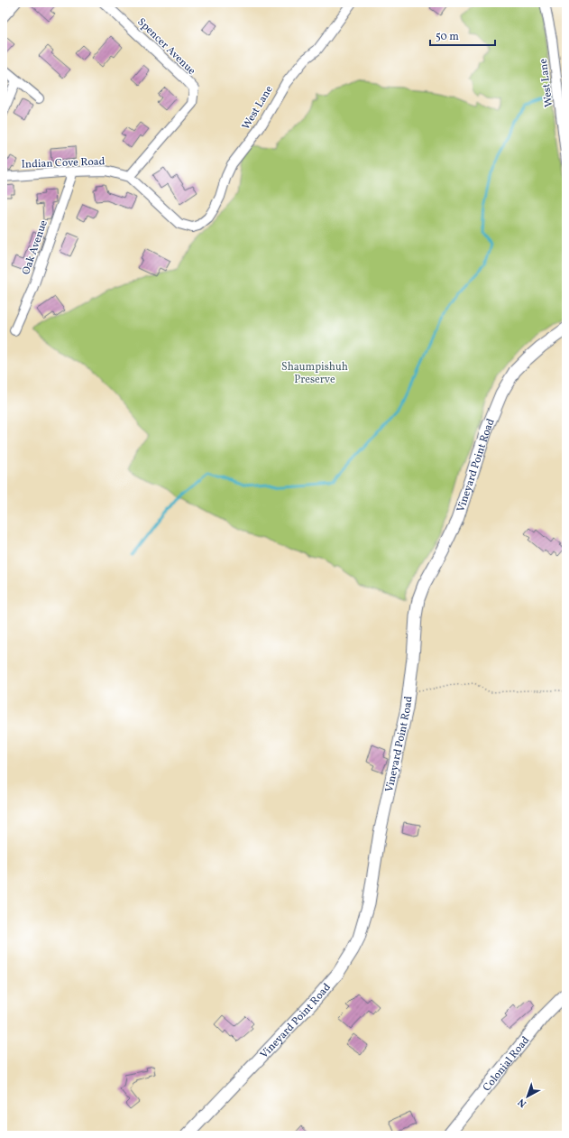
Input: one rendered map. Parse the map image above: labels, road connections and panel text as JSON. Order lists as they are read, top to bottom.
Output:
{
  "streets": {
    "street": [
      "Spencer Avenue",
      "West Lane",
      "Indian Cove Road",
      "Oak Avenue",
      "Vineyard Point Road",
      "Colonial Road"
    ]
  },
  "crossings": [
    ["Spencer Avenue", "Indian Cove Road"],
    ["West Lane", "Indian Cove Road"],
    ["Indian Cove Road", "Oak Avenue"]
  ],
  "parks": ["Shaumpishuh Preserve"],
  "scale_bar": "50 m",
  "north": "bottom left"
}
